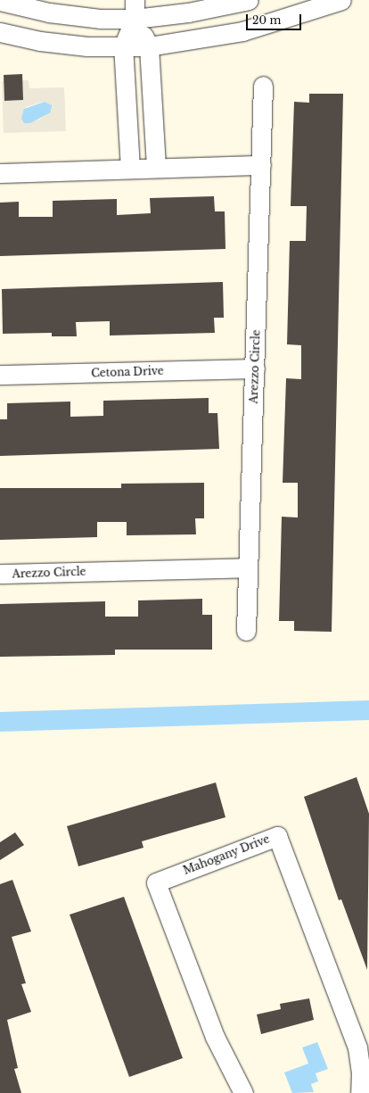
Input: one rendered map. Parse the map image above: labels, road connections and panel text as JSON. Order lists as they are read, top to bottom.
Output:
{
  "streets": {
    "street": ["Arezzo Circle", "Cetona Drive", "Mahogany Drive"]
  },
  "crossings": [
    ["Arezzo Circle", "Cetona Drive"]
  ],
  "scale_bar": "20 m"
}
